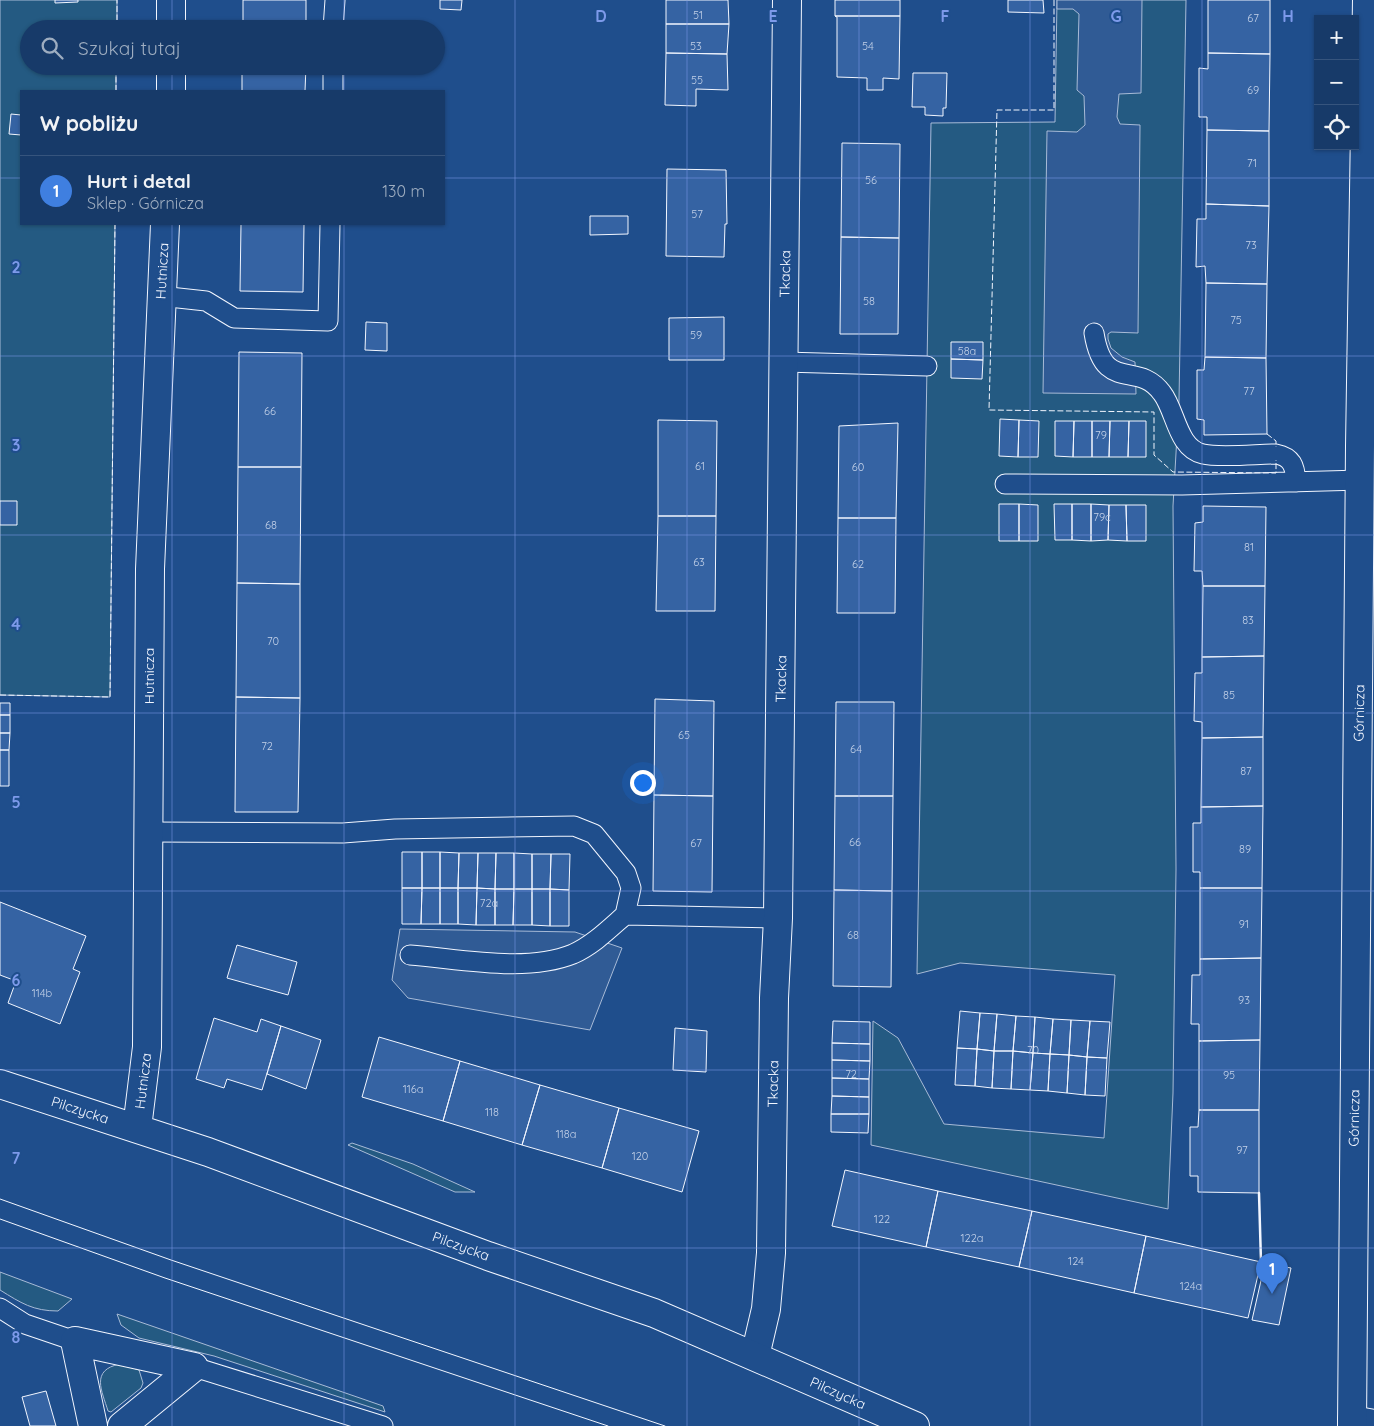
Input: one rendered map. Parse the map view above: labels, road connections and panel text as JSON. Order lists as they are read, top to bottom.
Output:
{
  "streets": {
    "street": [
      "Hutnicza",
      "Tkacka",
      "Górnicza",
      "Pilczycka"
    ]
  },
  "crossings": [
    ["Hutnicza", "Pilczycka"],
    ["Tkacka", "Pilczycka"]
  ],
  "house_numbers": [
    "51",
    "67",
    "53",
    "54",
    "55",
    "69",
    "71",
    "56",
    "57",
    "73",
    "58",
    "75",
    "59",
    "58a",
    "77",
    "66",
    "79",
    "61",
    "60",
    "79c",
    "68",
    "81",
    "63",
    "62",
    "83",
    "70",
    "85",
    "65",
    "72",
    "64",
    "87",
    "66",
    "67",
    "89",
    "72a",
    "91",
    "68",
    "114b",
    "93",
    "70",
    "72",
    "95",
    "116a",
    "118",
    "118a",
    "97",
    "120",
    "122",
    "122a",
    "124",
    "124a"
  ],
  "page": {
    "map_buttons": ["+", "−"],
    "search": "Szukaj tutaj",
    "heading": "W pobliżu",
    "list": [
      {
        "mark": "1",
        "name": "Hurt i detal",
        "note": "Sklep · Górnicza",
        "value": "130 m"
      }
    ],
    "pins": "1"
  },
  "grid": {
    "columns": [
      "D",
      "E",
      "F",
      "G",
      "H"
    ],
    "rows": [
      "2",
      "3",
      "4",
      "5",
      "6",
      "7",
      "8"
    ]
  }
}
